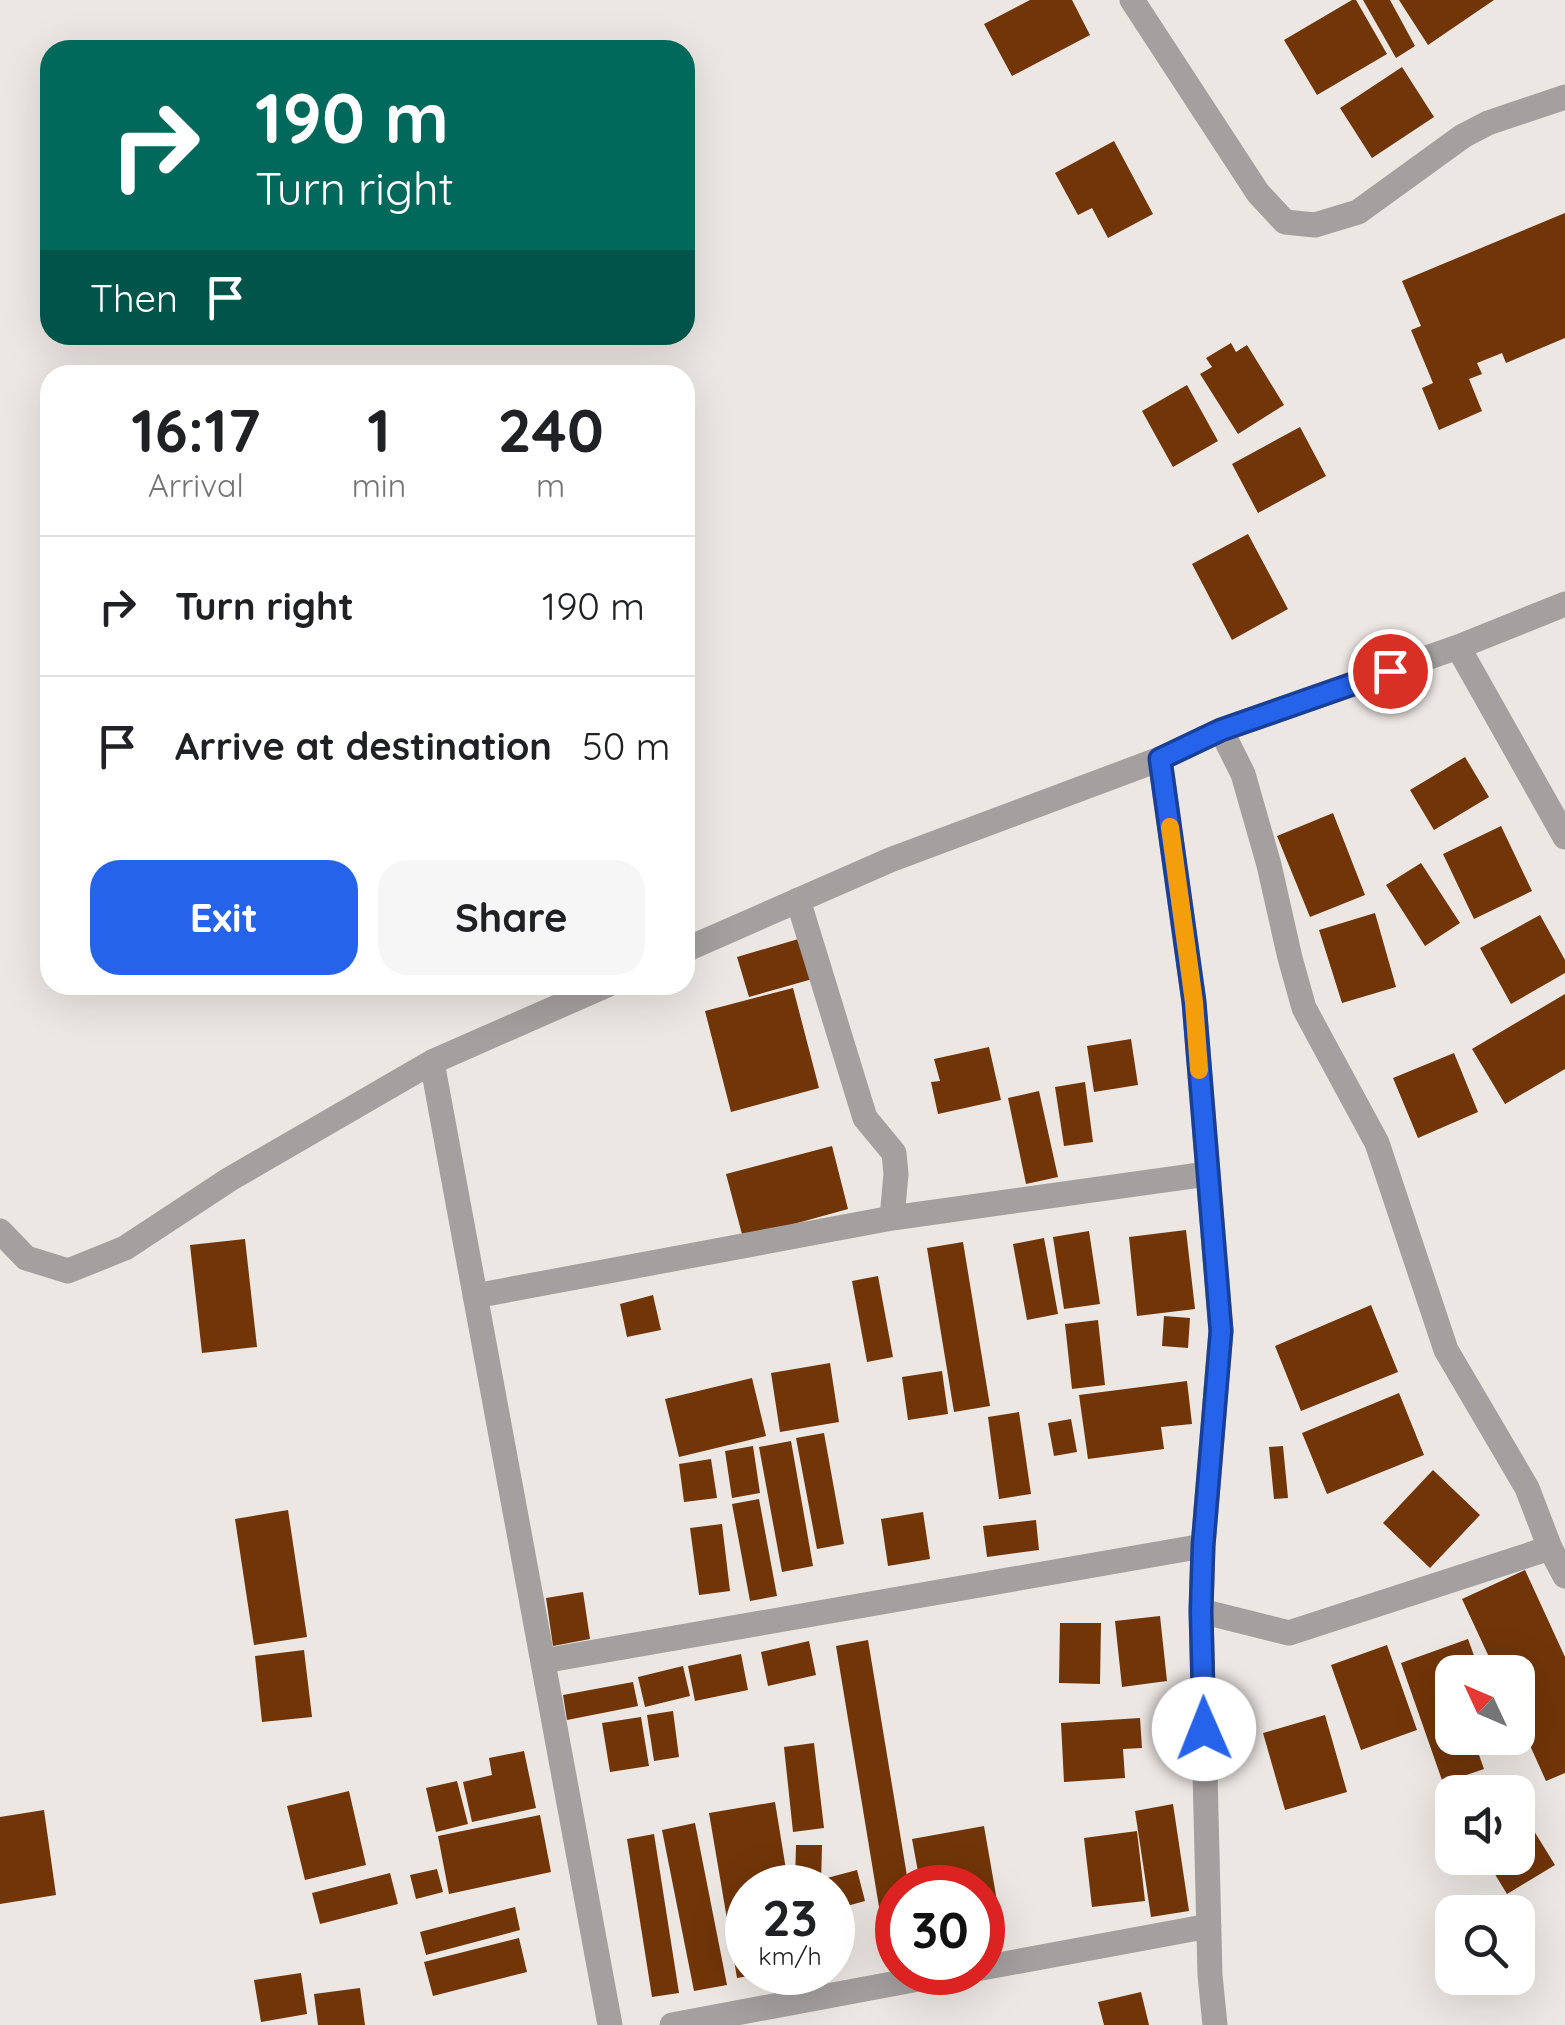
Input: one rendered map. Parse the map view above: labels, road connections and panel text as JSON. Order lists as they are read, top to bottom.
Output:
{
  "north": "top left",
  "page": {
    "turn": ["190 m", "Turn right"],
    "then": "Then",
    "eta": [
      "16:17",
      "Arrival",
      "1",
      "min",
      "240",
      "m"
    ],
    "list": [
      {
        "name": "Turn right",
        "value": "190 m"
      },
      {
        "name": "Arrive at destination",
        "value": "50 m"
      }
    ],
    "buttons": ["Exit", "Share"],
    "speed": "23 km/h",
    "limit": "30"
  }
}
